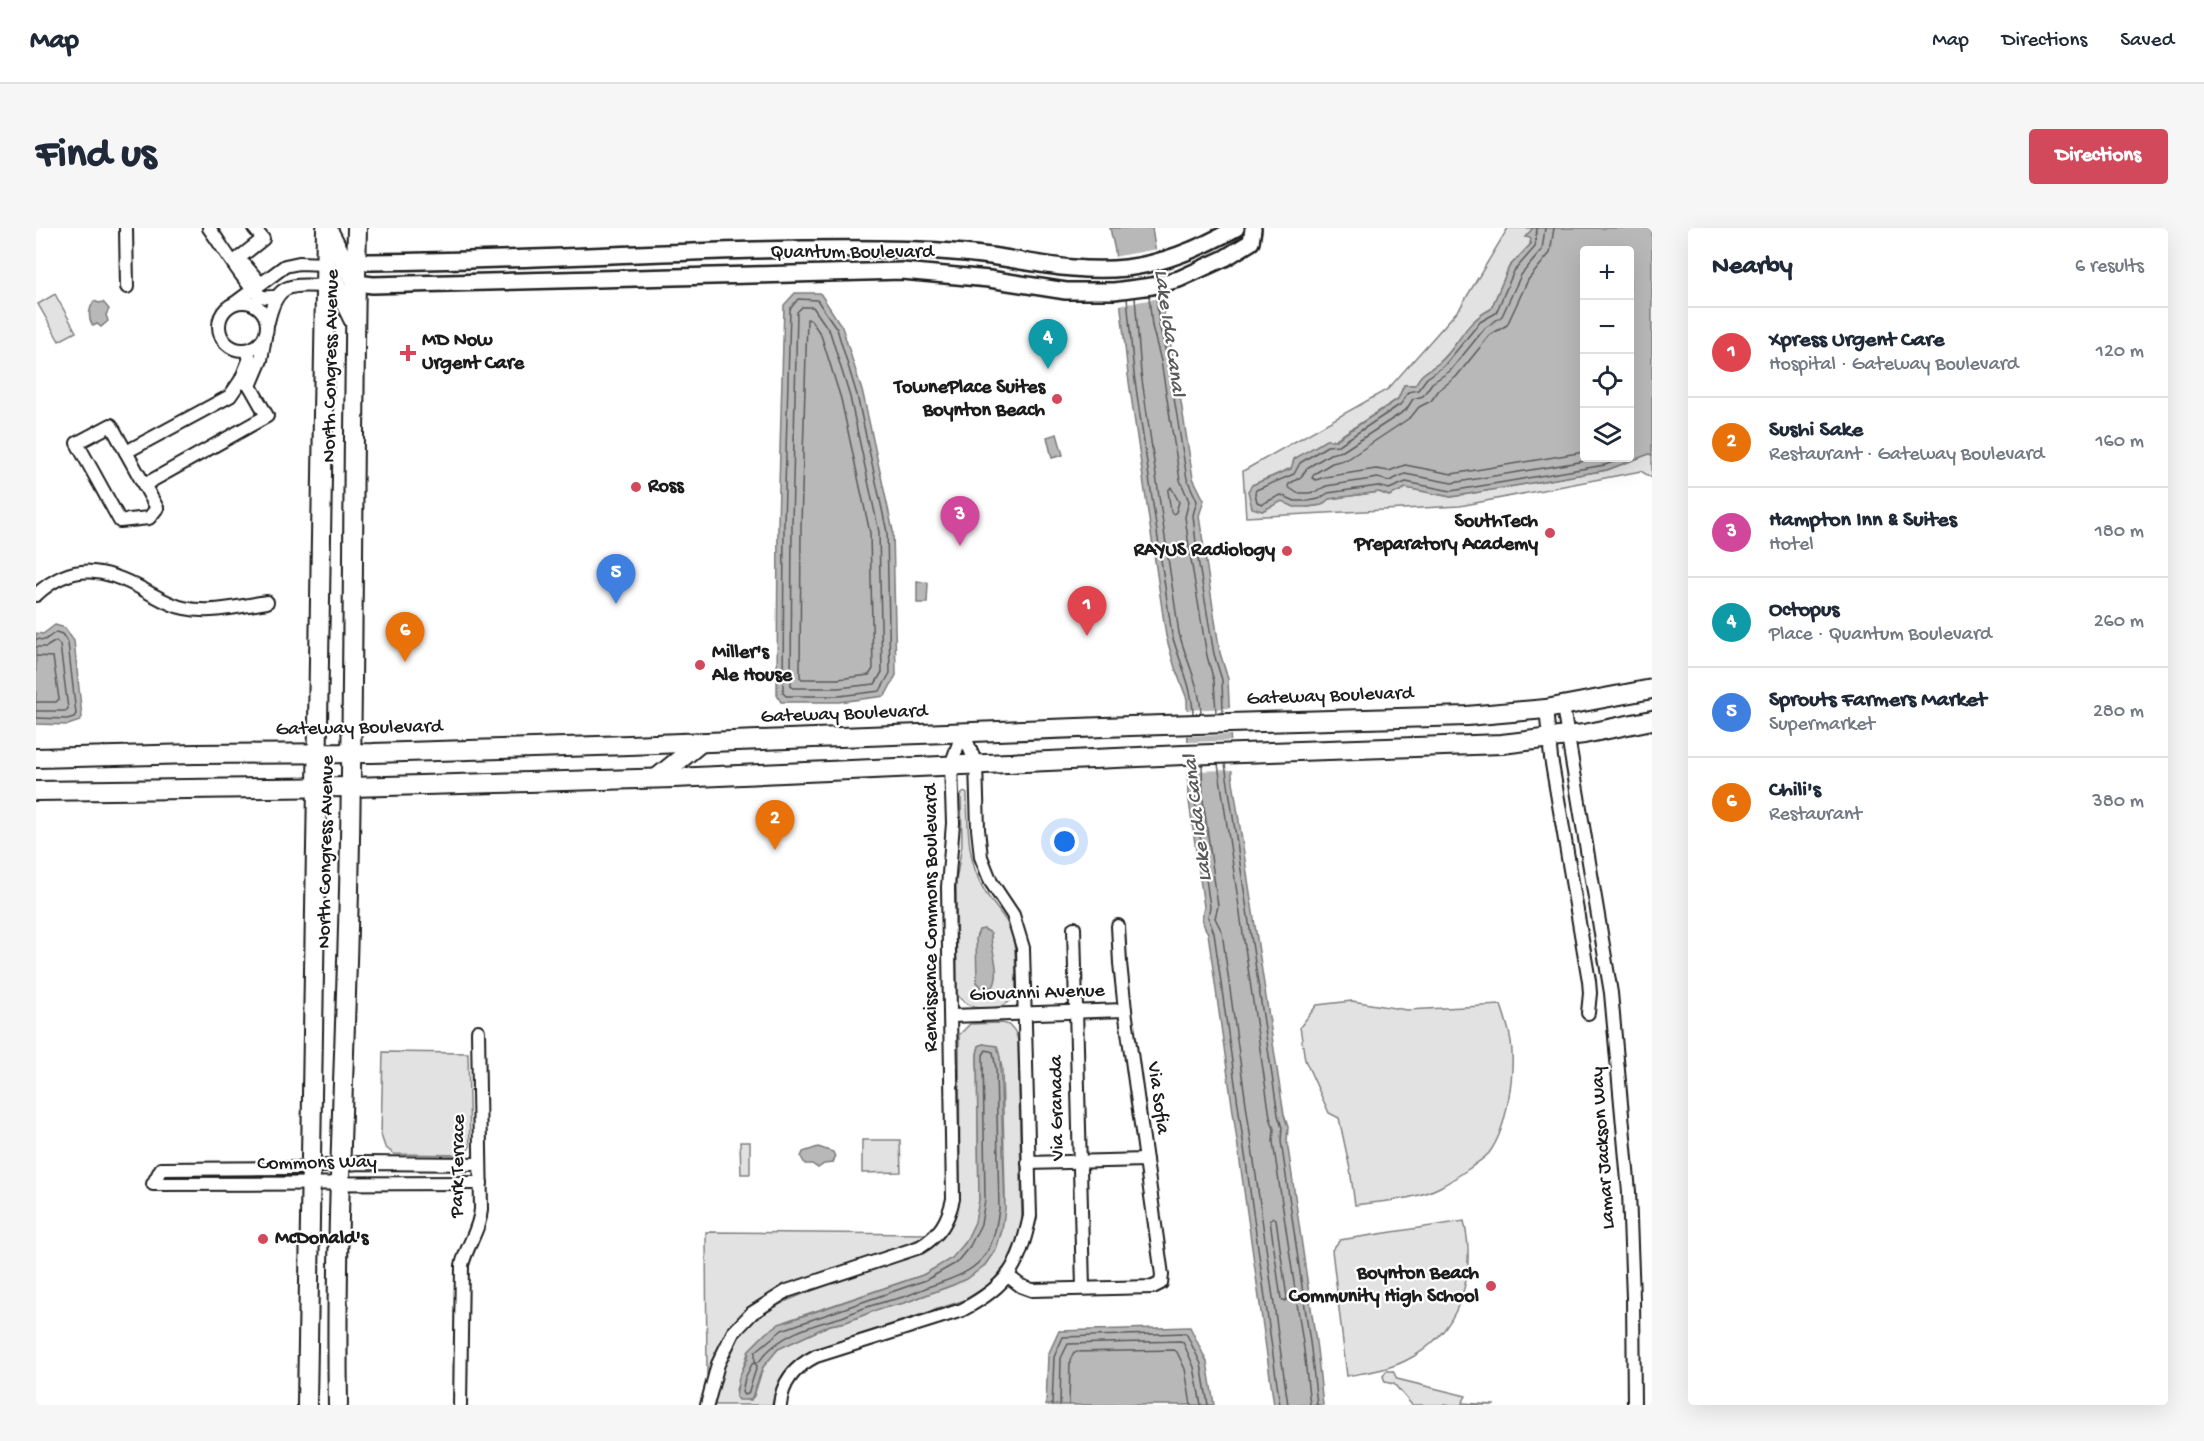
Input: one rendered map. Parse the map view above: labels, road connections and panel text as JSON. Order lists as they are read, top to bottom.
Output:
{
  "streets": {
    "main road": ["North Congress Avenue", "Gateway Boulevard"],
    "street": [
      "Quantum Boulevard",
      "Renaissance Commons Boulevard",
      "Giovanni Avenue",
      "Via Sofia",
      "Via Granada",
      "Lamar Jackson Way",
      "Commons Way",
      "Park Terrace"
    ]
  },
  "crossings": [
    ["Quantum Boulevard", "North Congress Avenue"],
    ["North Congress Avenue", "Gateway Boulevard"],
    ["North Congress Avenue", "Commons Way"],
    ["Gateway Boulevard", "Renaissance Commons Boulevard"],
    ["Gateway Boulevard", "Lamar Jackson Way"],
    ["Renaissance Commons Boulevard", "Giovanni Avenue"],
    ["Giovanni Avenue", "Via Sofia"],
    ["Giovanni Avenue", "Via Granada"],
    ["Via Sofia", "Via Granada"],
    ["Commons Way", "Park Terrace"]
  ],
  "water": ["Lake Ida Canal"],
  "places": {
    "health": ["MD Now Urgent Care"],
    "other": [
      "TownePlace Suites Boynton Beach",
      "Ross",
      "SouthTech Preparatory Academy",
      "RAYUS Radiology",
      "Miller's Ale House",
      "McDonald's",
      "Boynton Beach Community High School"
    ]
  },
  "page": {
    "header": "Map",
    "nav": ["Map", "Directions", "Saved"],
    "buttons": "Directions",
    "title": "Find us",
    "heading": ["Nearby", "6 results"],
    "map_buttons": ["+", "−"],
    "list": [
      {
        "mark": "1",
        "name": "Xpress Urgent Care",
        "note": "Hospital · Gateway Boulevard",
        "value": "120 m"
      },
      {
        "mark": "2",
        "name": "Sushi Sake",
        "note": "Restaurant · Gateway Boulevard",
        "value": "160 m"
      },
      {
        "mark": "3",
        "name": "Hampton Inn & Suites",
        "note": "Hotel",
        "value": "180 m"
      },
      {
        "mark": "4",
        "name": "Octopus",
        "note": "Place · Quantum Boulevard",
        "value": "260 m"
      },
      {
        "mark": "5",
        "name": "Sprouts Farmers Market",
        "note": "Supermarket",
        "value": "280 m"
      },
      {
        "mark": "6",
        "name": "Chili's",
        "note": "Restaurant",
        "value": "380 m"
      }
    ],
    "pins": [
      "4",
      "3",
      "5",
      "1",
      "6",
      "2"
    ]
  }
}
